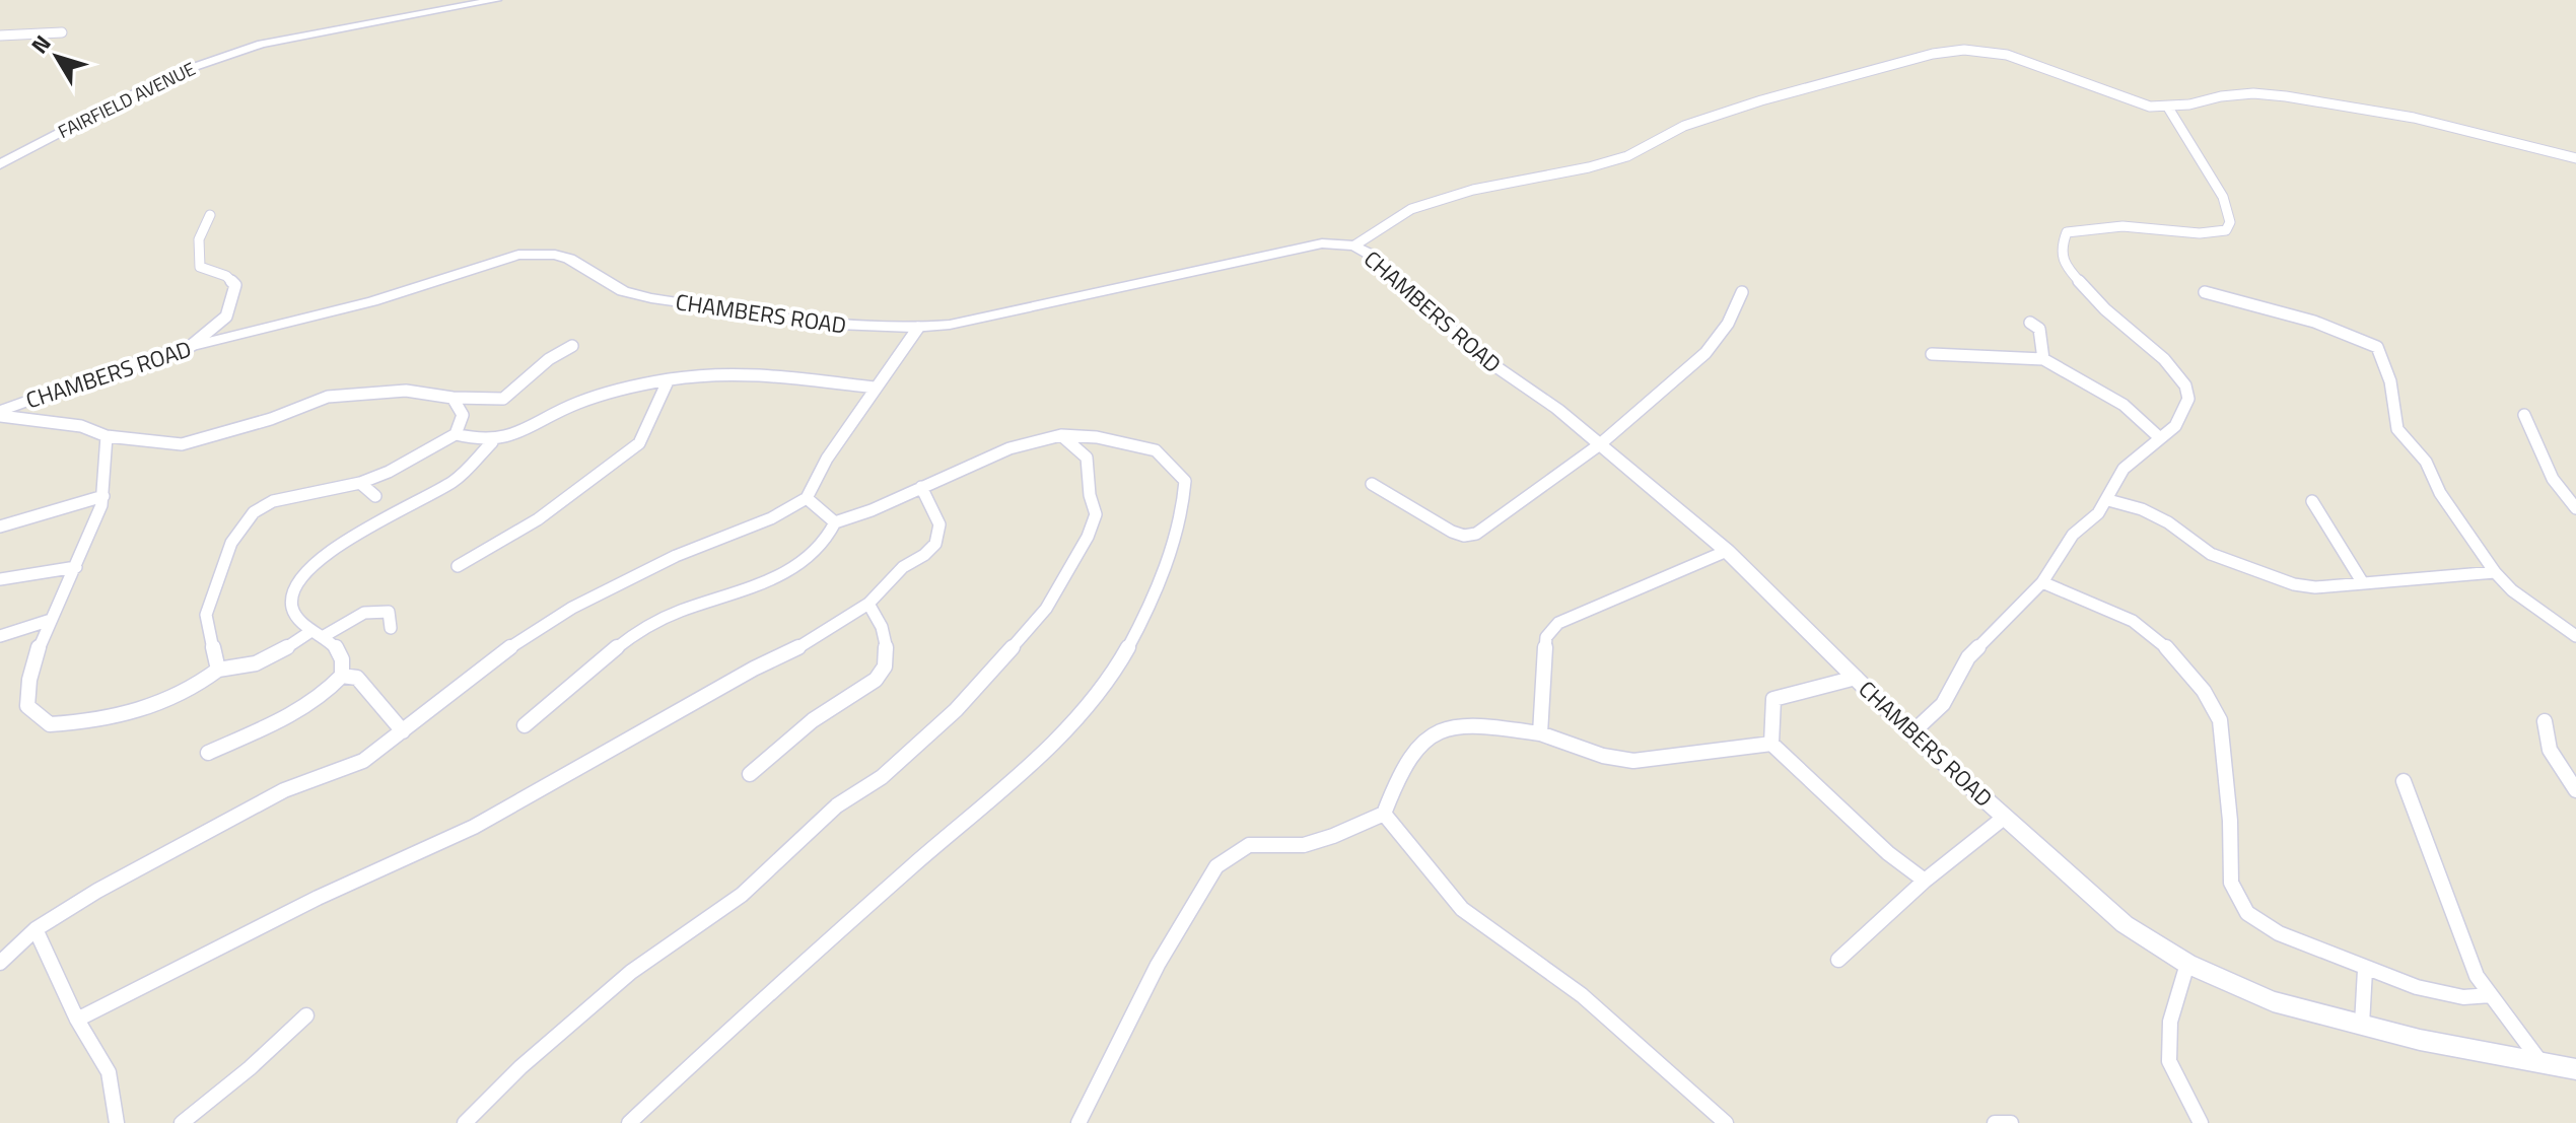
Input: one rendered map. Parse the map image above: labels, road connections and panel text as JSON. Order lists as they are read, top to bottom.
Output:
{
  "streets": {
    "street": ["FAIRFIELD AVENUE", "CHAMBERS ROAD"]
  },
  "north": "top left"
}
